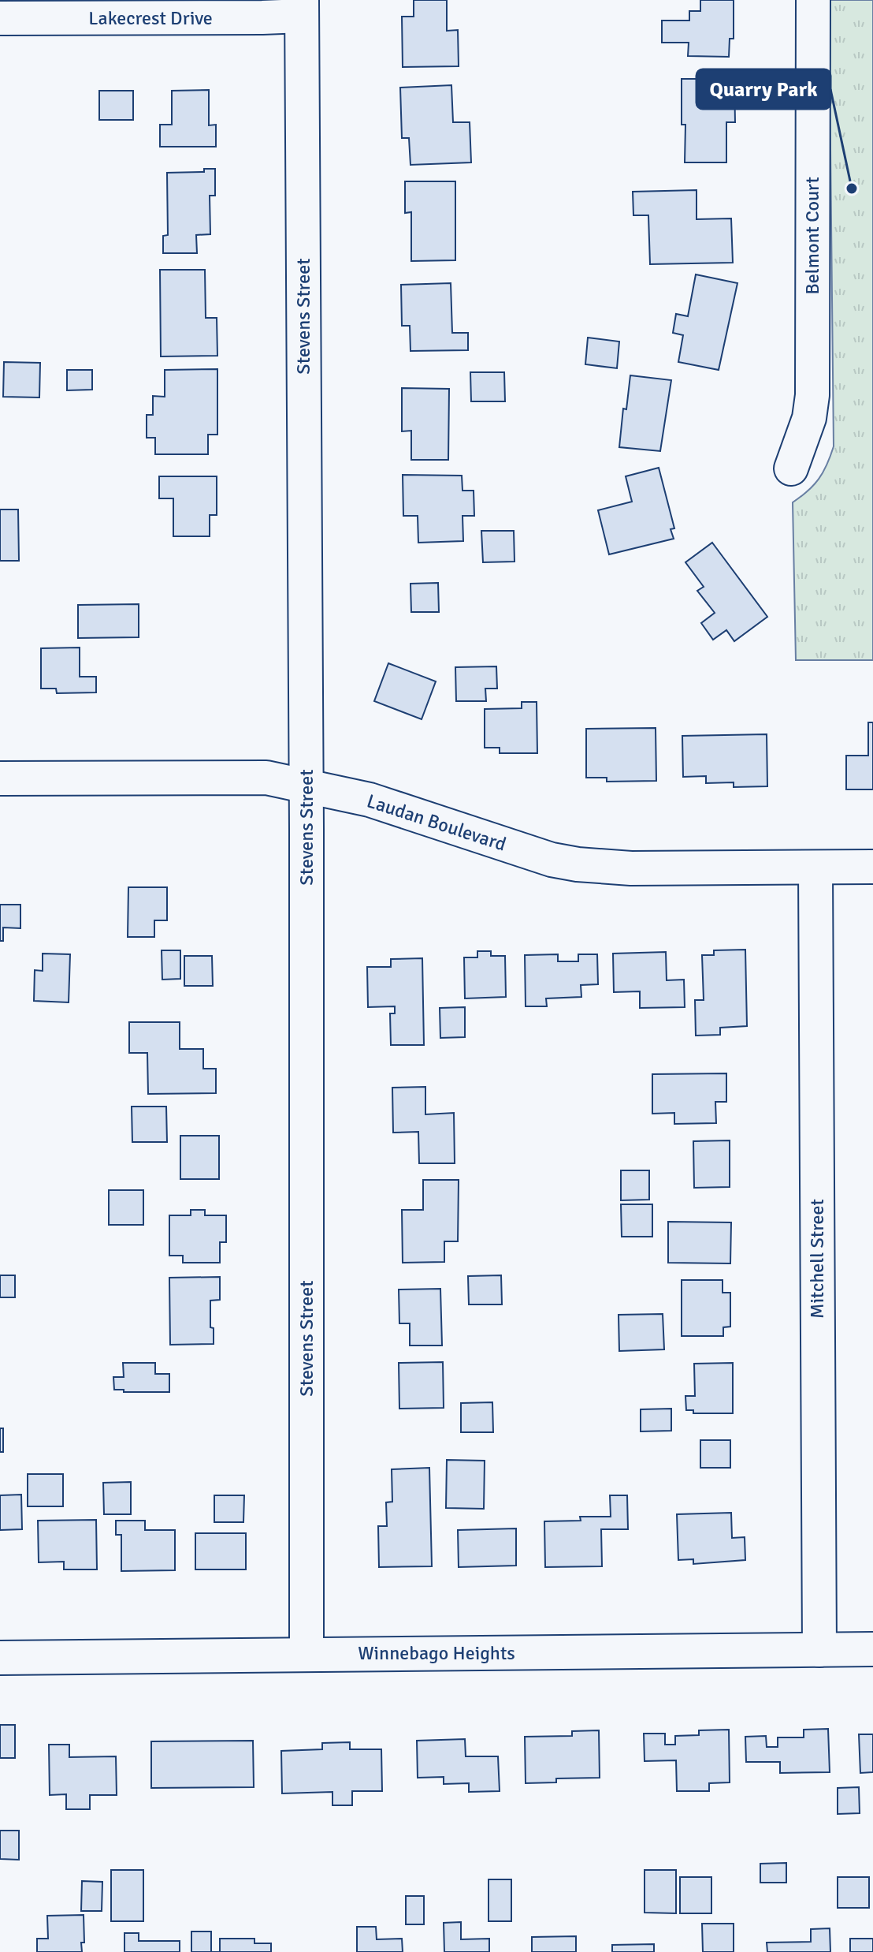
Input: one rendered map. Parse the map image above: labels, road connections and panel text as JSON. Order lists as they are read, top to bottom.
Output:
{
  "streets": {
    "street": [
      "Lakecrest Drive",
      "Belmont Court",
      "Stevens Street",
      "Laudan Boulevard",
      "Mitchell Street",
      "Winnebago Heights"
    ]
  },
  "crossings": [
    ["Lakecrest Drive", "Stevens Street"],
    ["Stevens Street", "Laudan Boulevard"],
    ["Stevens Street", "Winnebago Heights"],
    ["Laudan Boulevard", "Mitchell Street"],
    ["Mitchell Street", "Winnebago Heights"]
  ],
  "places": ["Quarry Park"]
}
